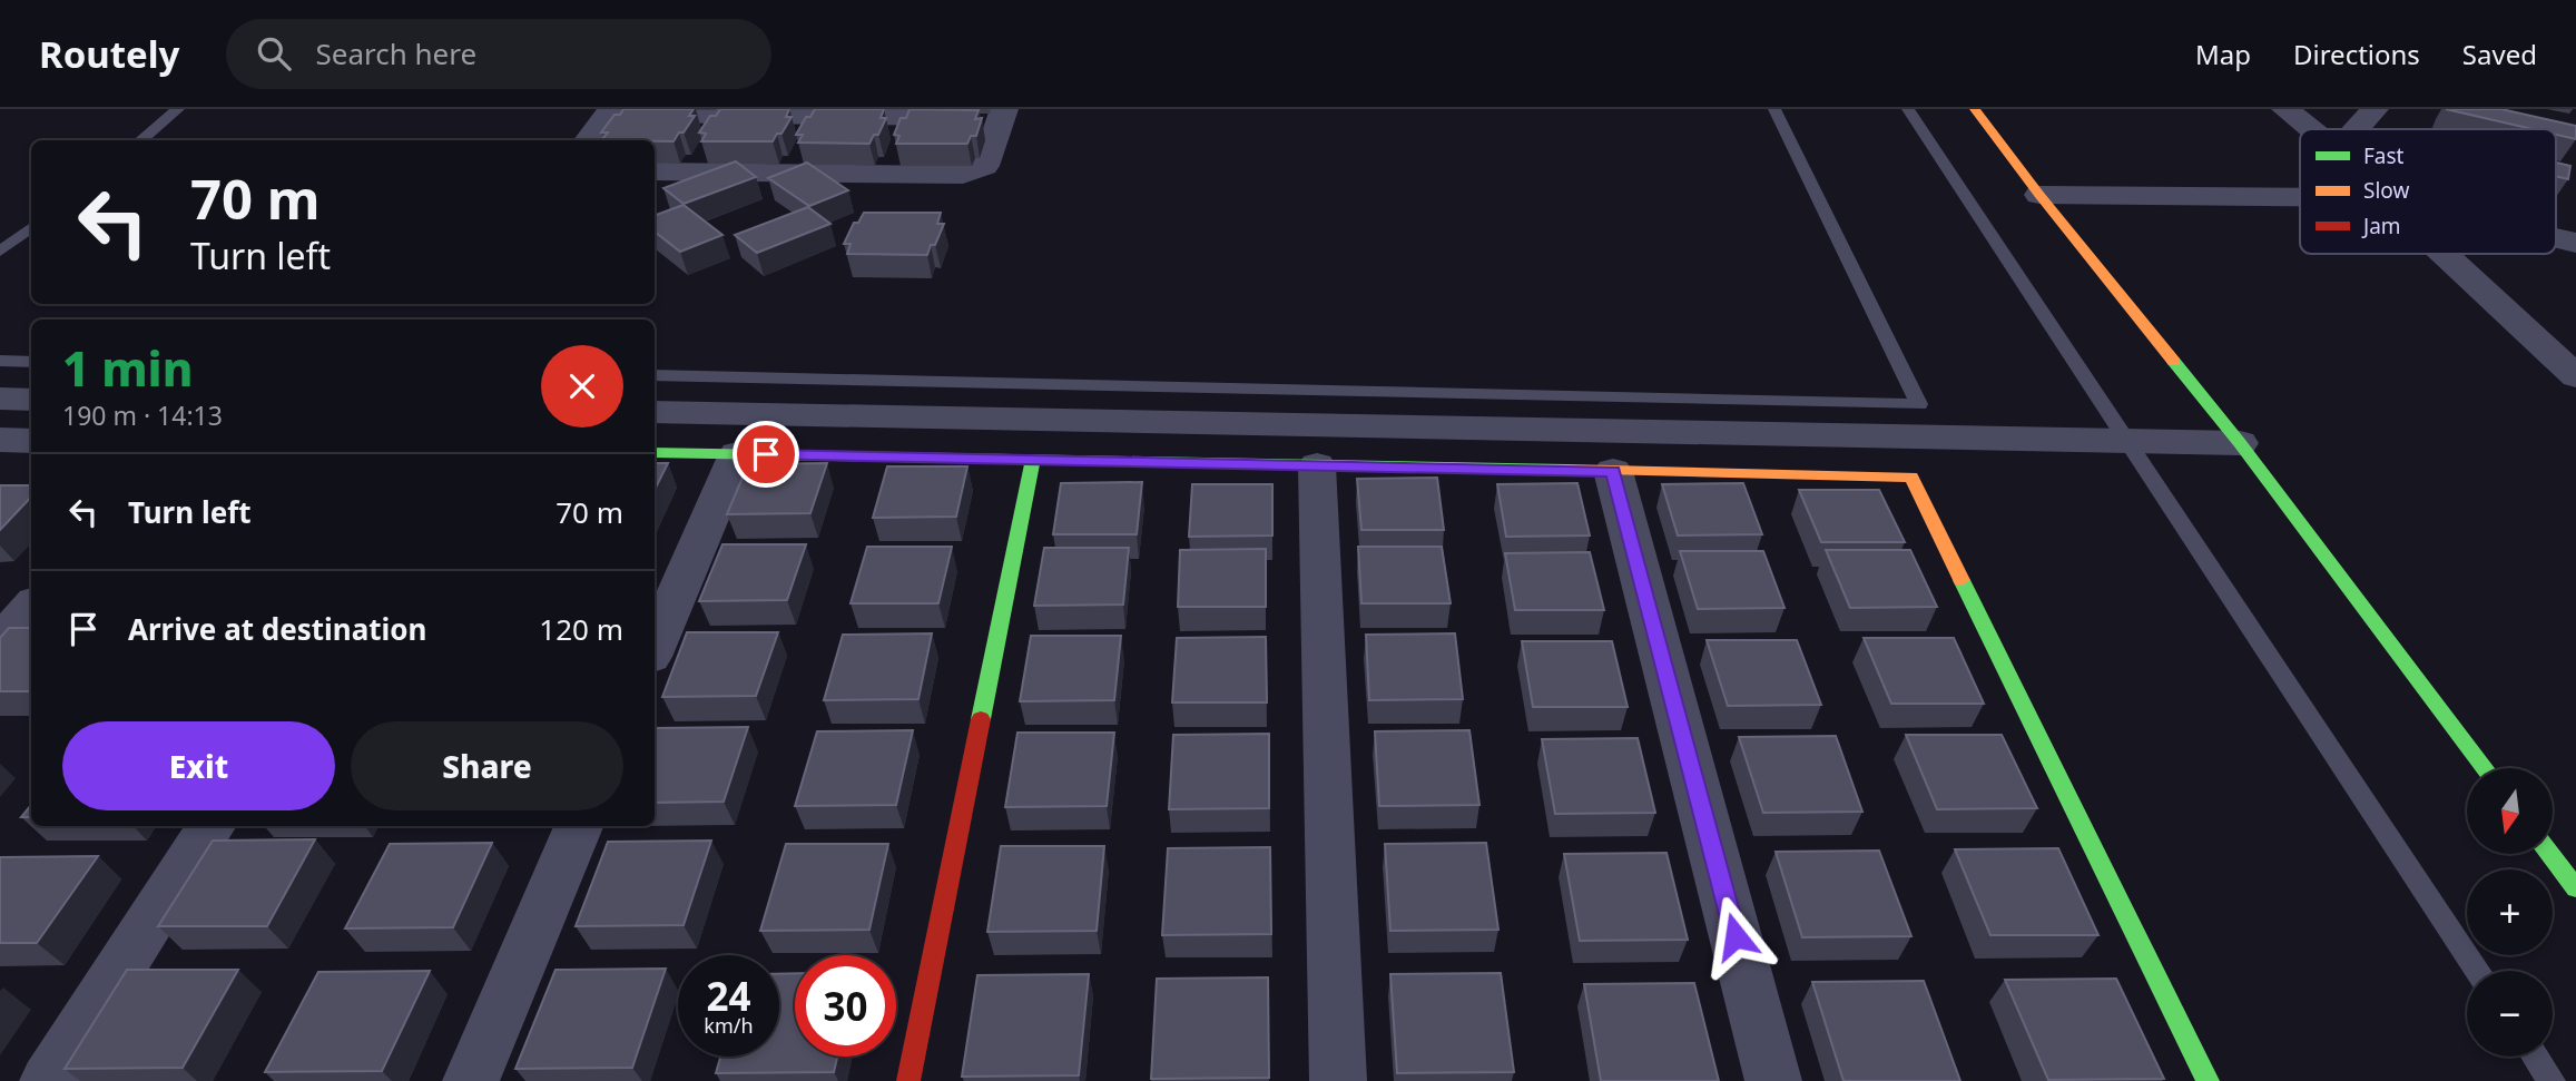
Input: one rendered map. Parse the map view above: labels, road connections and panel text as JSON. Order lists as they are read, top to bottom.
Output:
{
  "legend": ["Fast", "Slow", "Jam"],
  "north": "bottom",
  "page": {
    "header": "Routely",
    "search": "Search here",
    "nav": ["Map", "Directions", "Saved"],
    "turn": ["70 m", "Turn left"],
    "heading": ["1 min", "190 m · 14:13"],
    "list": [
      {
        "name": "Turn left",
        "value": "70 m"
      },
      {
        "name": "Arrive at destination",
        "value": "120 m"
      }
    ],
    "buttons": ["Exit", "Share"],
    "map_buttons": ["+", "−"],
    "speed": "24 km/h",
    "limit": "30"
  }
}
